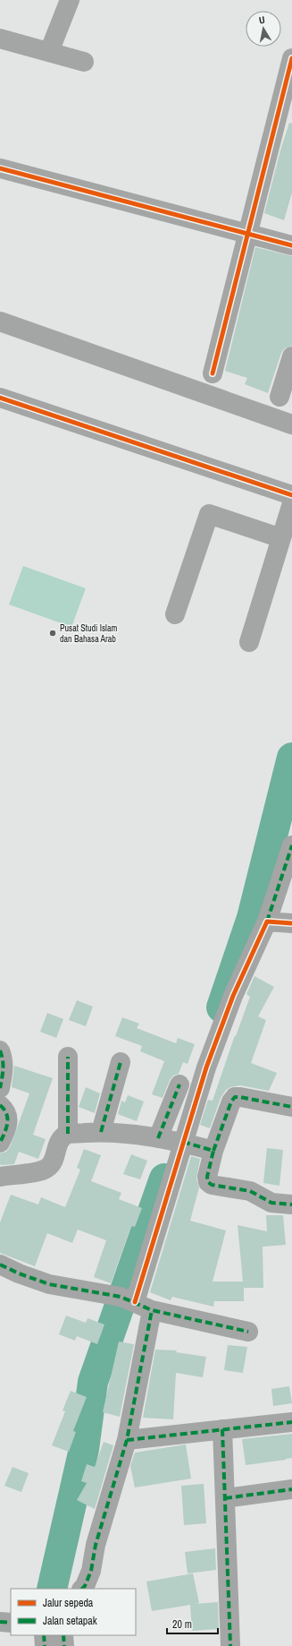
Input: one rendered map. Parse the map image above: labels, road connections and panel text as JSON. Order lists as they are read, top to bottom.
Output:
{
  "places": ["Pusat Studi Islam dan Bahasa Arab"],
  "legend": ["Jalur sepeda", "Jalan setapak"],
  "scale_bar": "20 m",
  "north": "top"
}
